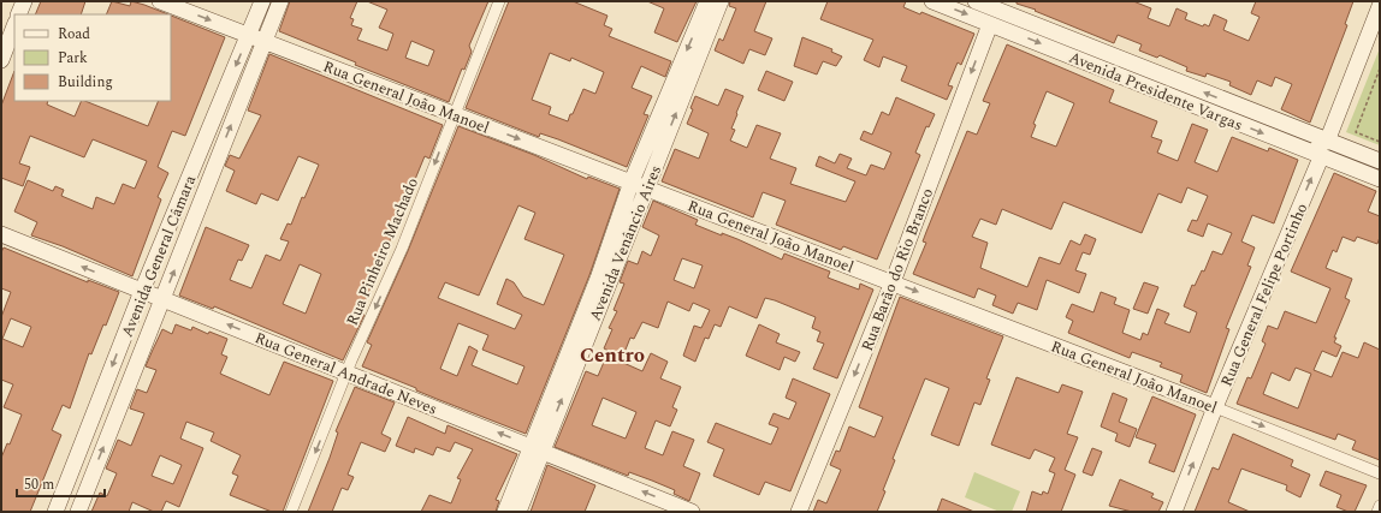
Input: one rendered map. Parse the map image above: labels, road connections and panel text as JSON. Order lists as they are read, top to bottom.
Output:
{
  "streets": {
    "street": [
      "Avenida Presidente Vargas",
      "Rua General João Manoel",
      "Avenida Venâncio Aires",
      "Rua Pinheiro Machado",
      "Avenida General Câmara",
      "Rua Barão do Rio Branco",
      "Rua General Felipe Portinho",
      "Rua General Andrade Neves"
    ]
  },
  "crossings": [
    ["Avenida Presidente Vargas", "Rua Barão do Rio Branco"],
    ["Avenida Presidente Vargas", "Rua General Felipe Portinho"],
    ["Rua General João Manoel", "Avenida Venâncio Aires"],
    ["Rua General João Manoel", "Rua Pinheiro Machado"],
    ["Rua General João Manoel", "Avenida General Câmara"],
    ["Rua General João Manoel", "Rua Barão do Rio Branco"],
    ["Rua General João Manoel", "Rua General Felipe Portinho"],
    ["Avenida Venâncio Aires", "Rua General Andrade Neves"],
    ["Rua Pinheiro Machado", "Rua General Andrade Neves"],
    ["Avenida General Câmara", "Rua General Andrade Neves"]
  ],
  "one_way": [
    "Rua General João Manoel",
    "Rua Pinheiro Machado",
    "Rua Barão do Rio Branco",
    "Rua General Felipe Portinho",
    "Rua General Andrade Neves"
  ],
  "districts": ["Centro"],
  "legend": ["Road", "Park", "Building"],
  "scale_bar": "50 m"
}
